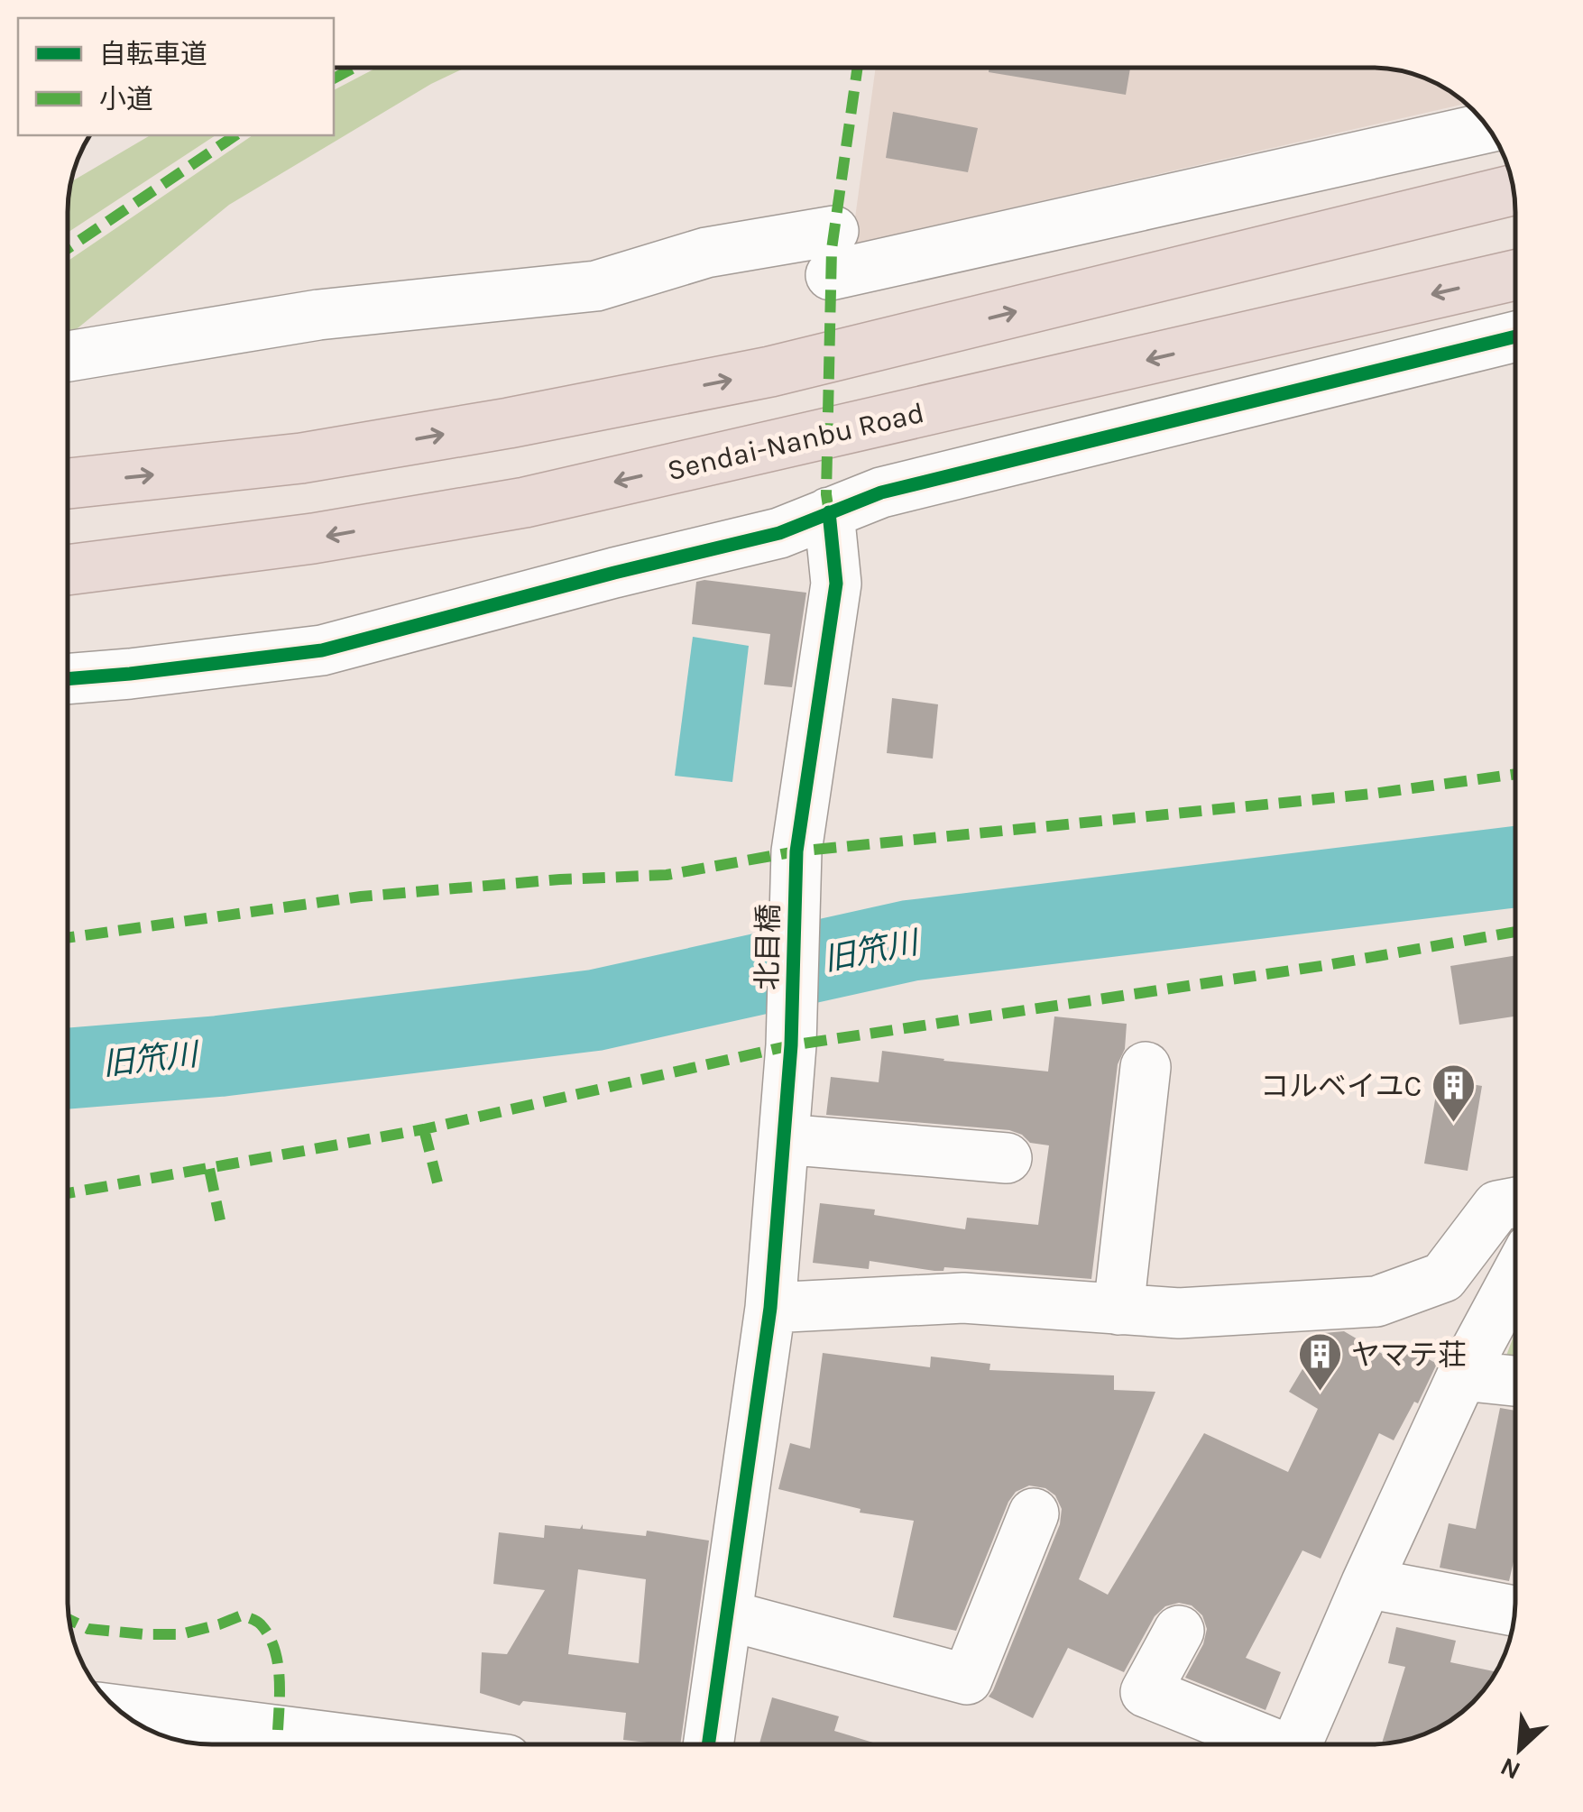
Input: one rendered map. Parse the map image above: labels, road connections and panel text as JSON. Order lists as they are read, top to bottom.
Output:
{
  "streets": {
    "highway": ["Sendai-Nanbu Road"],
    "street": ["北目橋"]
  },
  "water": ["旧笊川"],
  "places": {
    "building": ["コルベイユC", "ヤマテ荘"]
  },
  "legend": ["自転車道", "小道"],
  "north": "bottom left"
}
